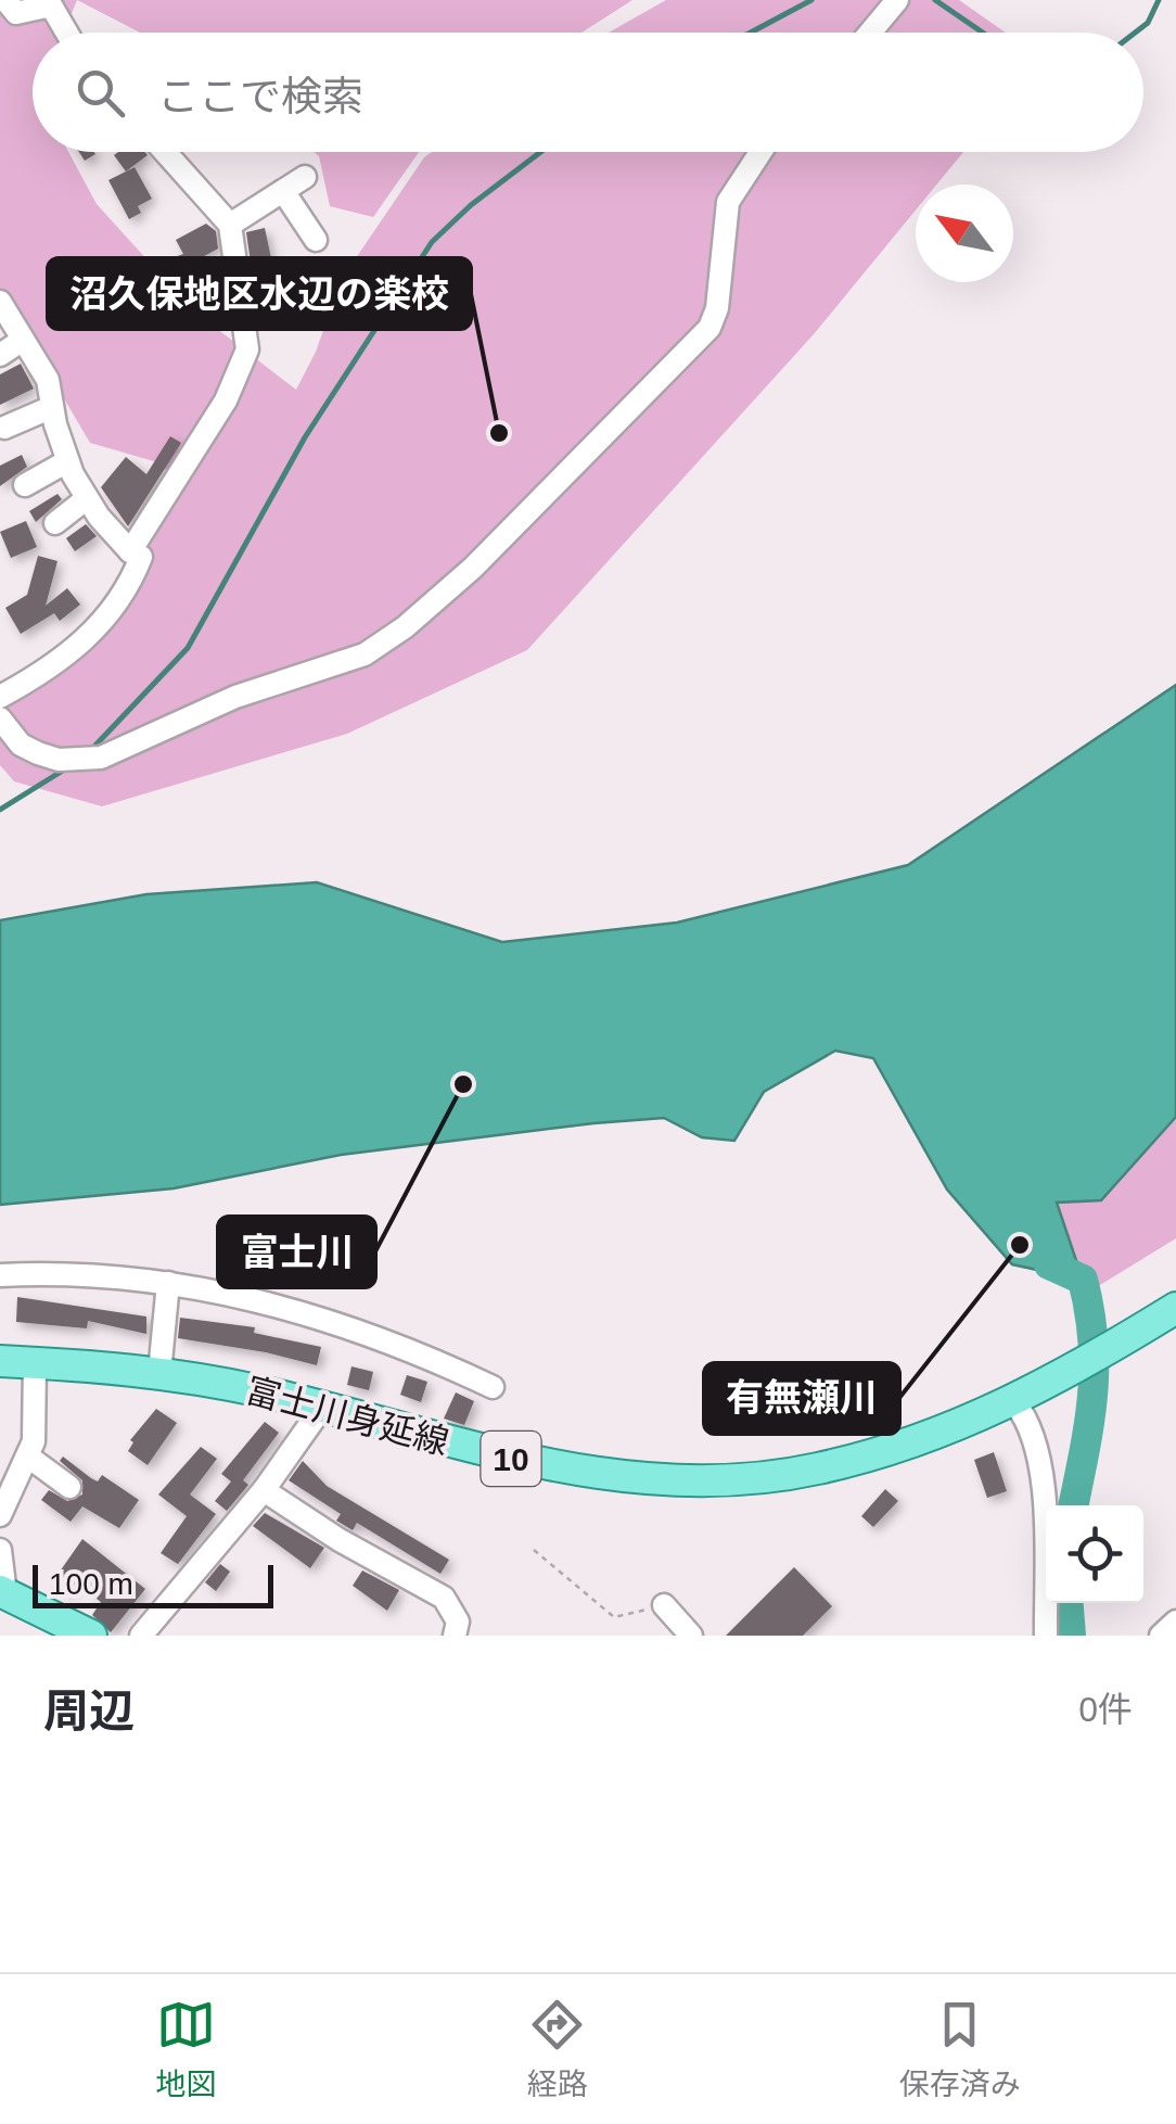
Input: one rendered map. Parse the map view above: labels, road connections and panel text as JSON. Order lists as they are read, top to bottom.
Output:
{
  "streets": {
    "main road": ["富士川身延線", "10"]
  },
  "places": ["沼久保地区水辺の楽校", "富士川", "有無瀬川"],
  "scale_bar": "100 m",
  "north": "top left",
  "page": {
    "search": "ここで検索",
    "scale": "100 m",
    "heading": ["周辺", "0件"],
    "nav": ["地図", "経路", "保存済み"]
  }
}
